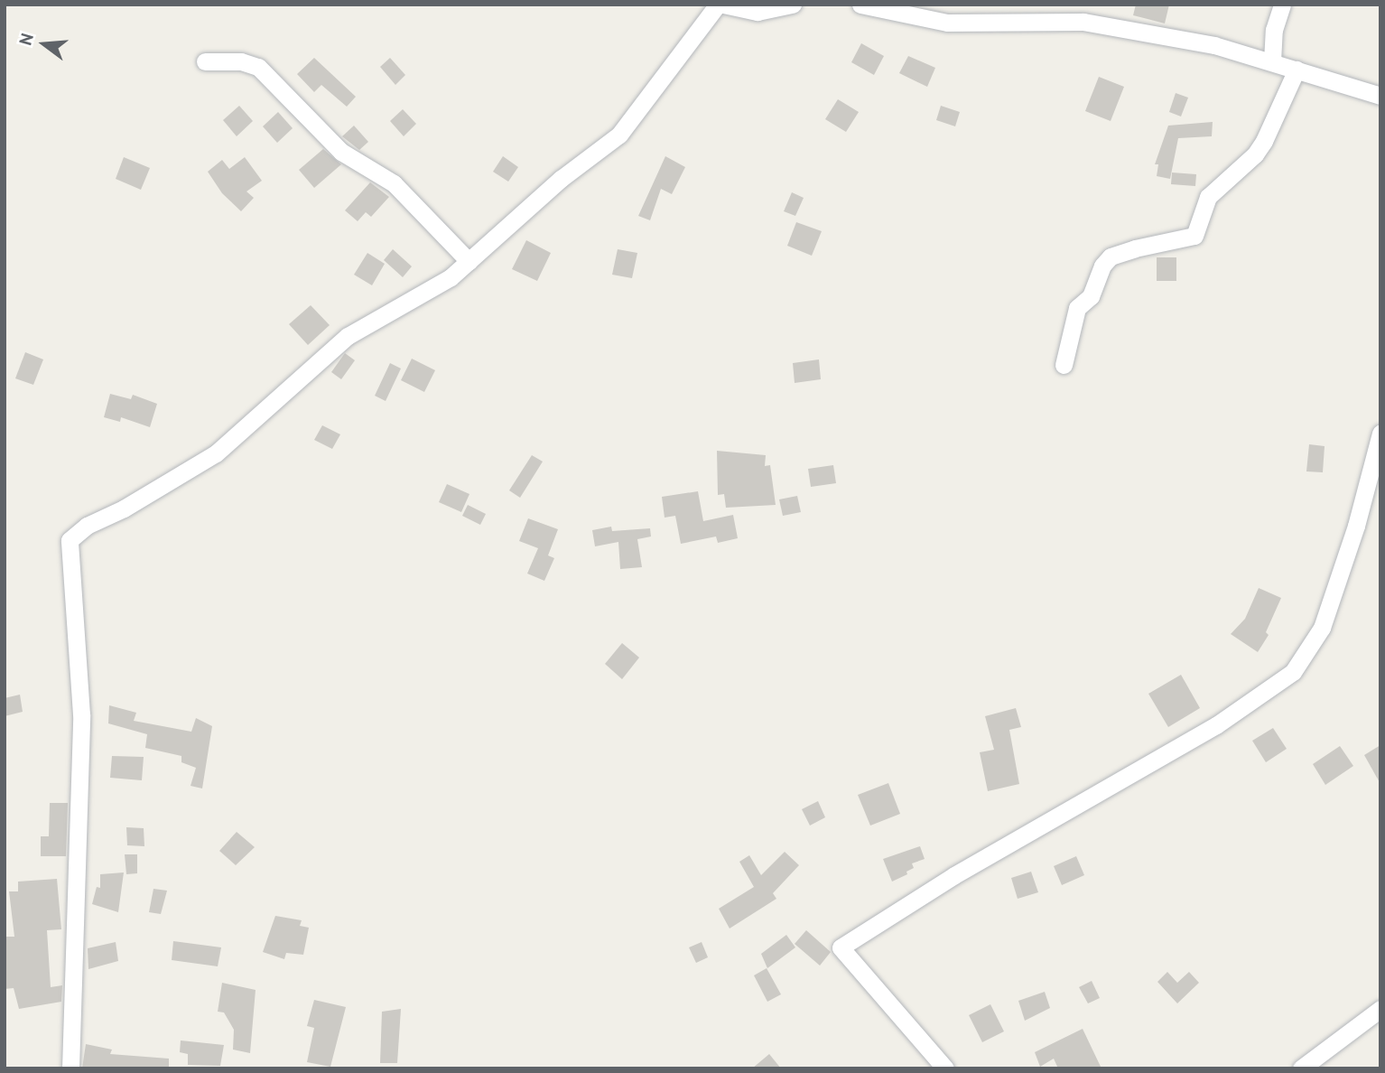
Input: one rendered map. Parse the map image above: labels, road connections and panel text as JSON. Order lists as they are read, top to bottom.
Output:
{
  "north": "left"
}
